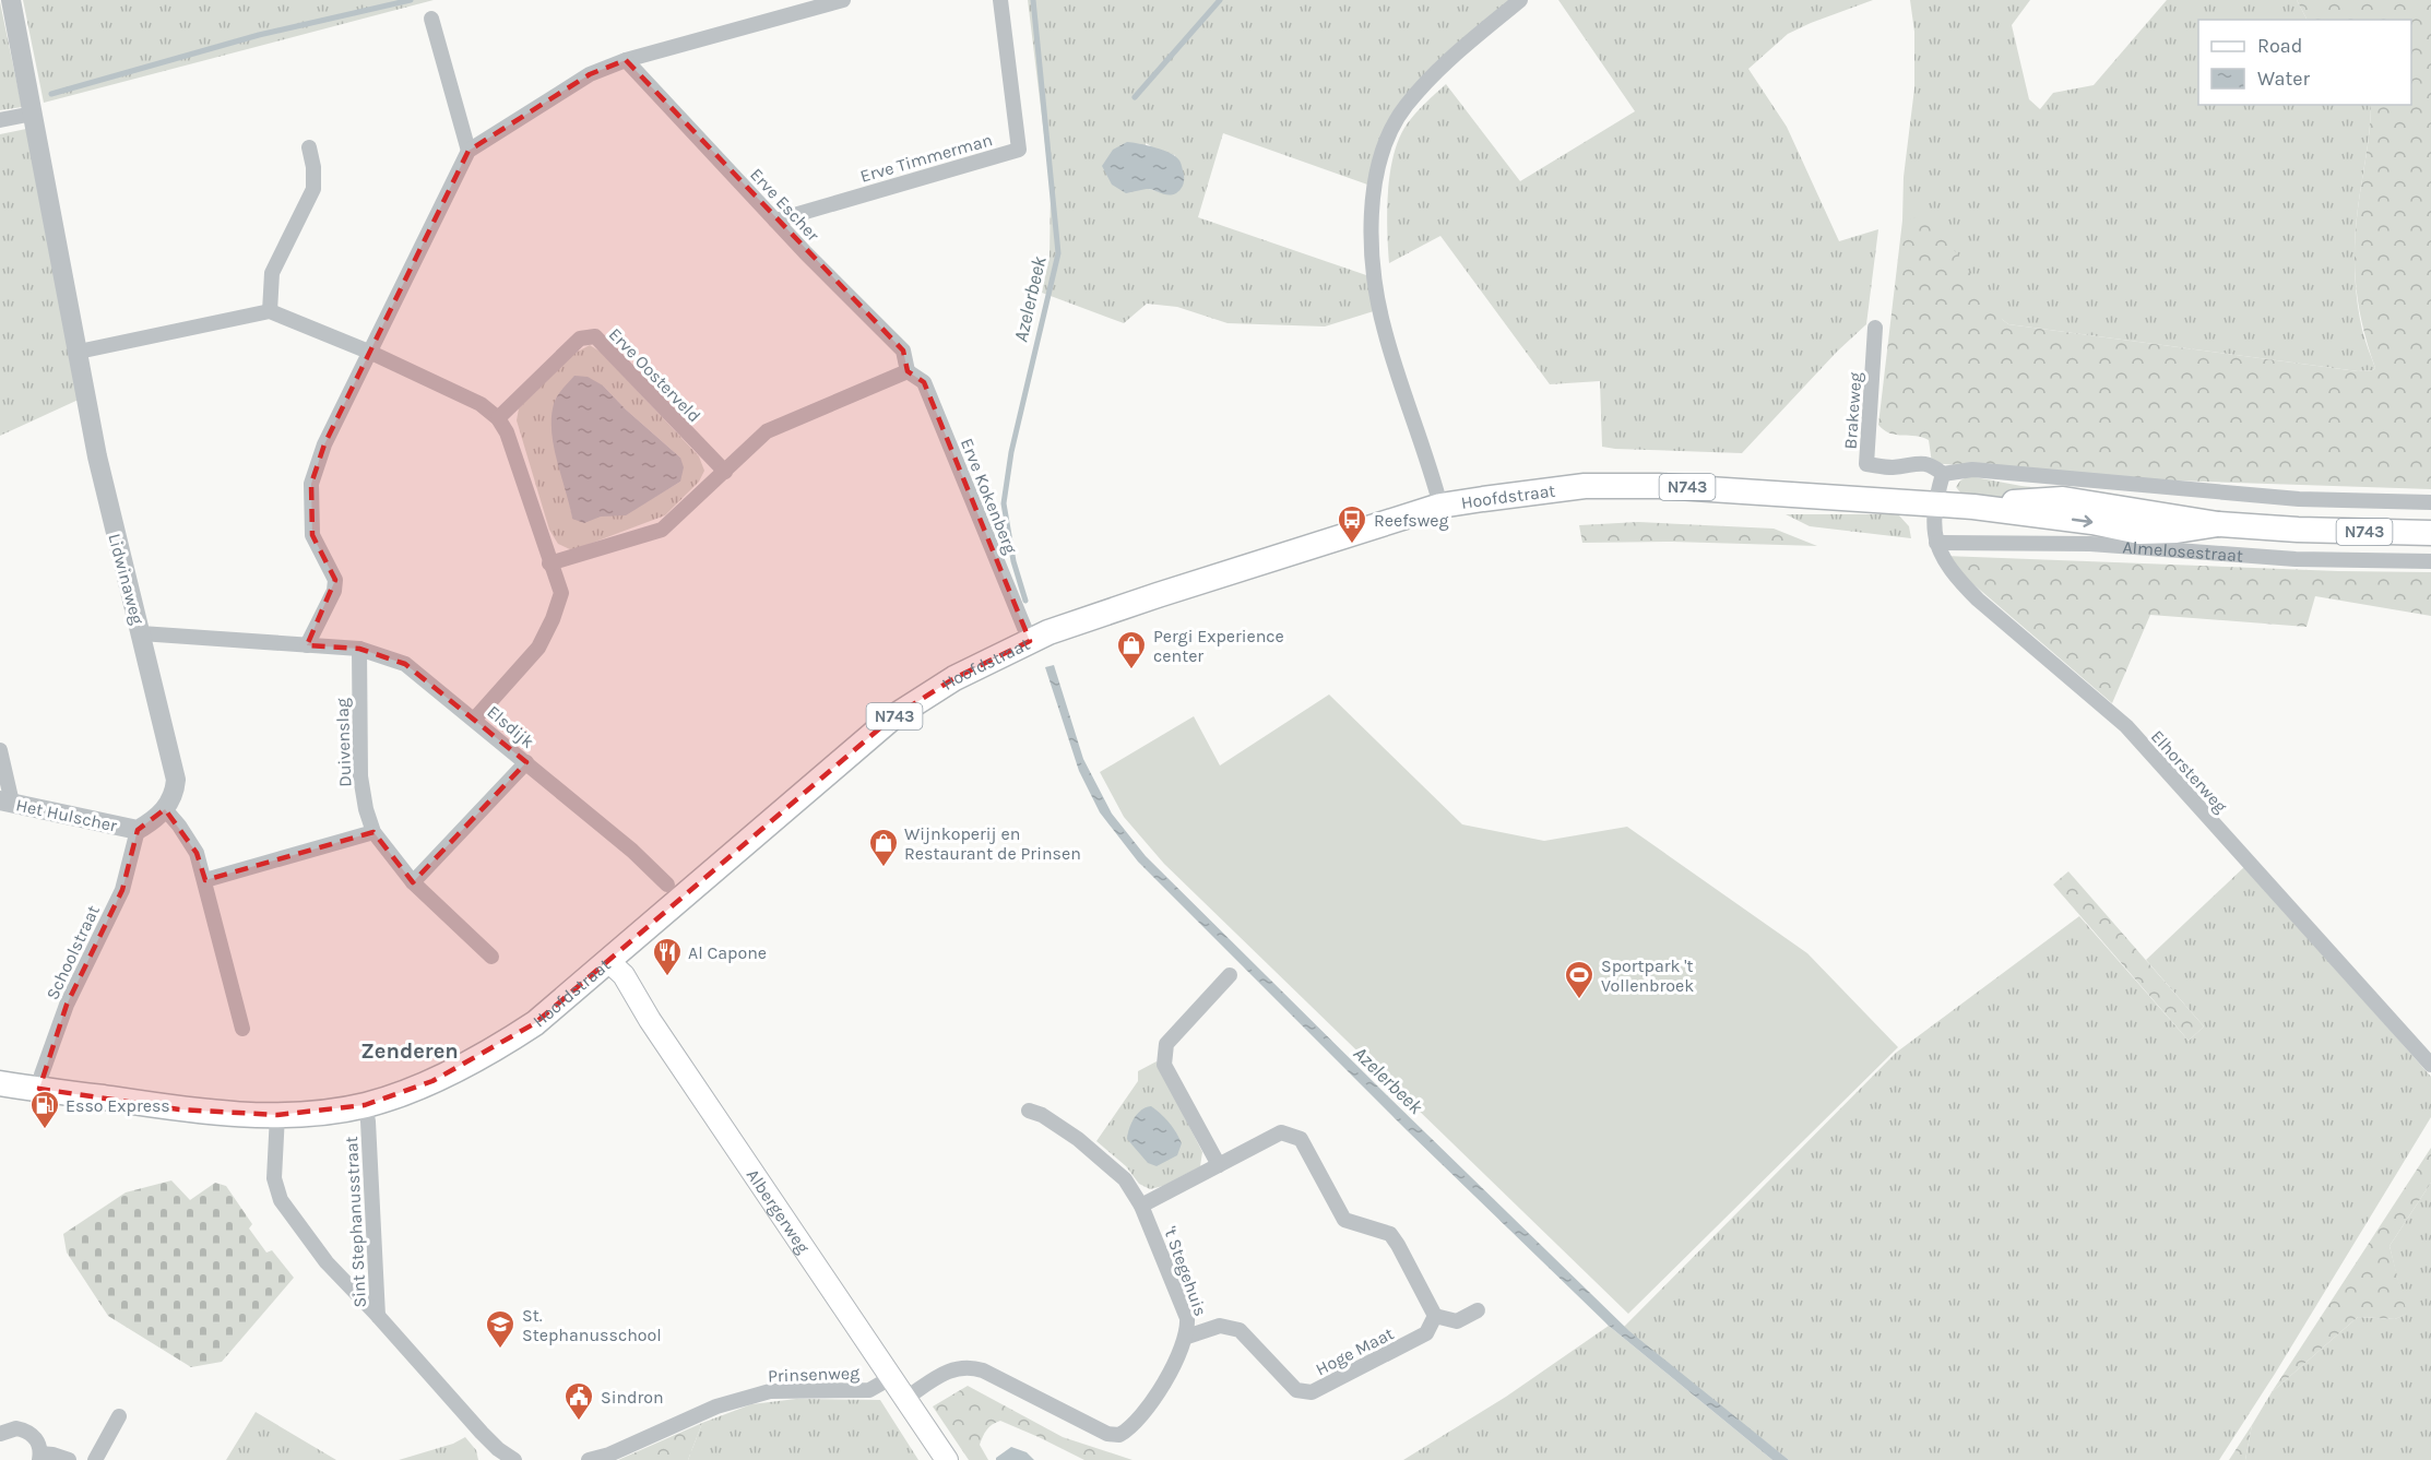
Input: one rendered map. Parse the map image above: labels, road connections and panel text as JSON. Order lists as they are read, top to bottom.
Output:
{
  "streets": {
    "main road": [
      "N743",
      "Hoofdstraat",
      "Almelosestraat",
      "Albergerweg"
    ],
    "street": [
      "Erve Timmerman",
      "Erve Escher",
      "Erve Oosterveld",
      "Brakeweg",
      "Erve Kokenberg",
      "Lidwinaweg",
      "Elsdijk",
      "Duivenslag",
      "Elhorsterweg",
      "Het Hulscher",
      "Schoolstraat",
      "Sint Stephanusstraat",
      "'t Stegehuis",
      "Hoge Maat",
      "Prinsenweg"
    ]
  },
  "crossings": [
    ["Erve Timmerman", "Erve Escher"],
    ["Erve Escher", "Erve Kokenberg"],
    ["Erve Kokenberg", "Hoofdstraat"],
    ["Hoofdstraat", "Almelosestraat"],
    ["Hoofdstraat", "Elhorsterweg"],
    ["Hoofdstraat", "Schoolstraat"],
    ["Hoofdstraat", "Albergerweg"],
    ["Hoofdstraat", "Sint Stephanusstraat"],
    ["Almelosestraat", "Elhorsterweg"],
    ["Lidwinaweg", "Elsdijk"],
    ["Lidwinaweg", "Het Hulscher"],
    ["Elsdijk", "Duivenslag"],
    ["Het Hulscher", "Schoolstraat"],
    ["Albergerweg", "'t Stegehuis"],
    ["Albergerweg", "Prinsenweg"],
    ["'t Stegehuis", "Hoge Maat"]
  ],
  "districts": ["Zenderen"],
  "water": ["Azelerbeek"],
  "places": {
    "bus stop": ["Reefsweg"],
    "shop": ["Pergi Experience center", "Wijnkoperij en Restaurant de Prinsen"],
    "restaurant": ["Al Capone"],
    "sports": ["Sportpark 't Vollenbroek"],
    "fuel station": ["Esso Express"],
    "school or university": ["St. Stephanusschool"],
    "public building": ["Sindron"]
  },
  "legend": ["Road", "Water"]
}
